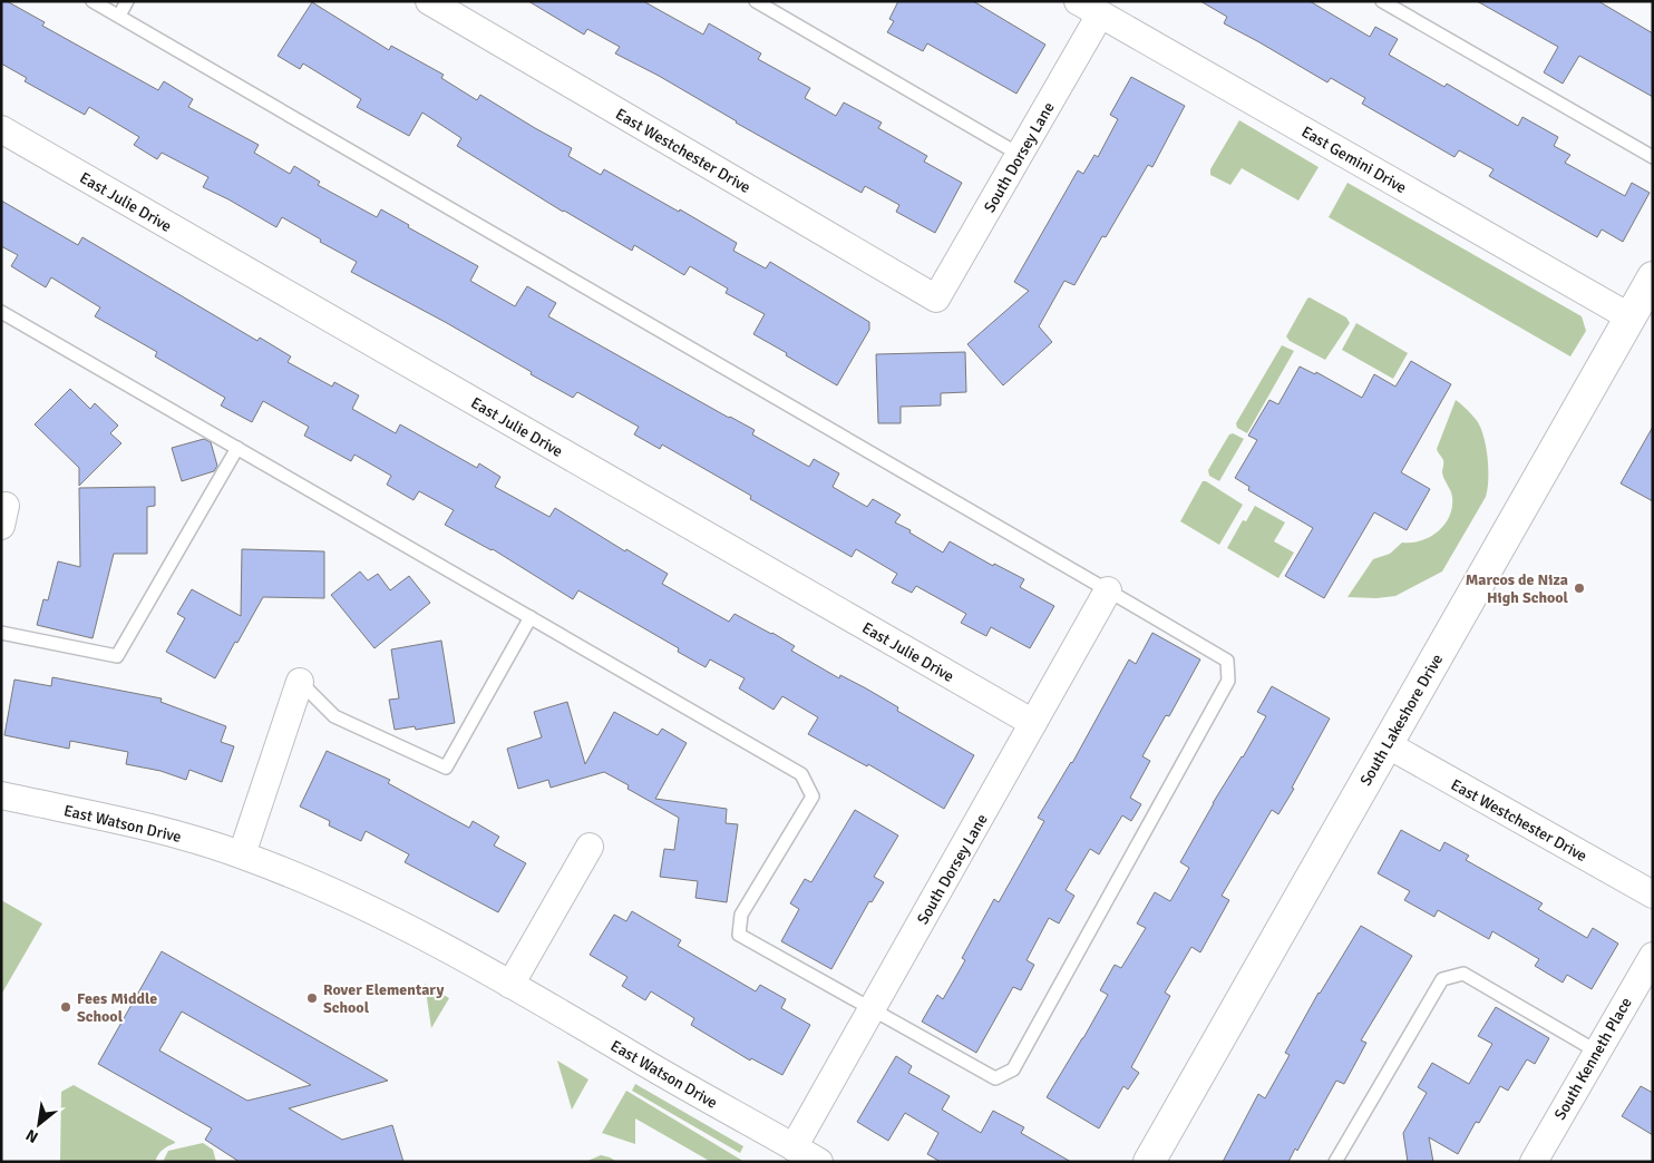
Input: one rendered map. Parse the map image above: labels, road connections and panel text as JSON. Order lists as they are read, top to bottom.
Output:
{
  "streets": {
    "street": [
      "East Westchester Drive",
      "South Dorsey Lane",
      "East Gemini Drive",
      "East Julie Drive",
      "South Lakeshore Drive",
      "East Watson Drive",
      "South Kenneth Place"
    ]
  },
  "crossings": [
    ["East Westchester Drive", "South Dorsey Lane"],
    ["East Westchester Drive", "South Lakeshore Drive"],
    ["South Dorsey Lane", "East Gemini Drive"],
    ["South Dorsey Lane", "East Julie Drive"],
    ["South Dorsey Lane", "East Watson Drive"],
    ["East Gemini Drive", "South Lakeshore Drive"]
  ],
  "places": ["Marcos de Niza High School", "Rover Elementary School", "Fees Middle School"],
  "north": "bottom left"
}
